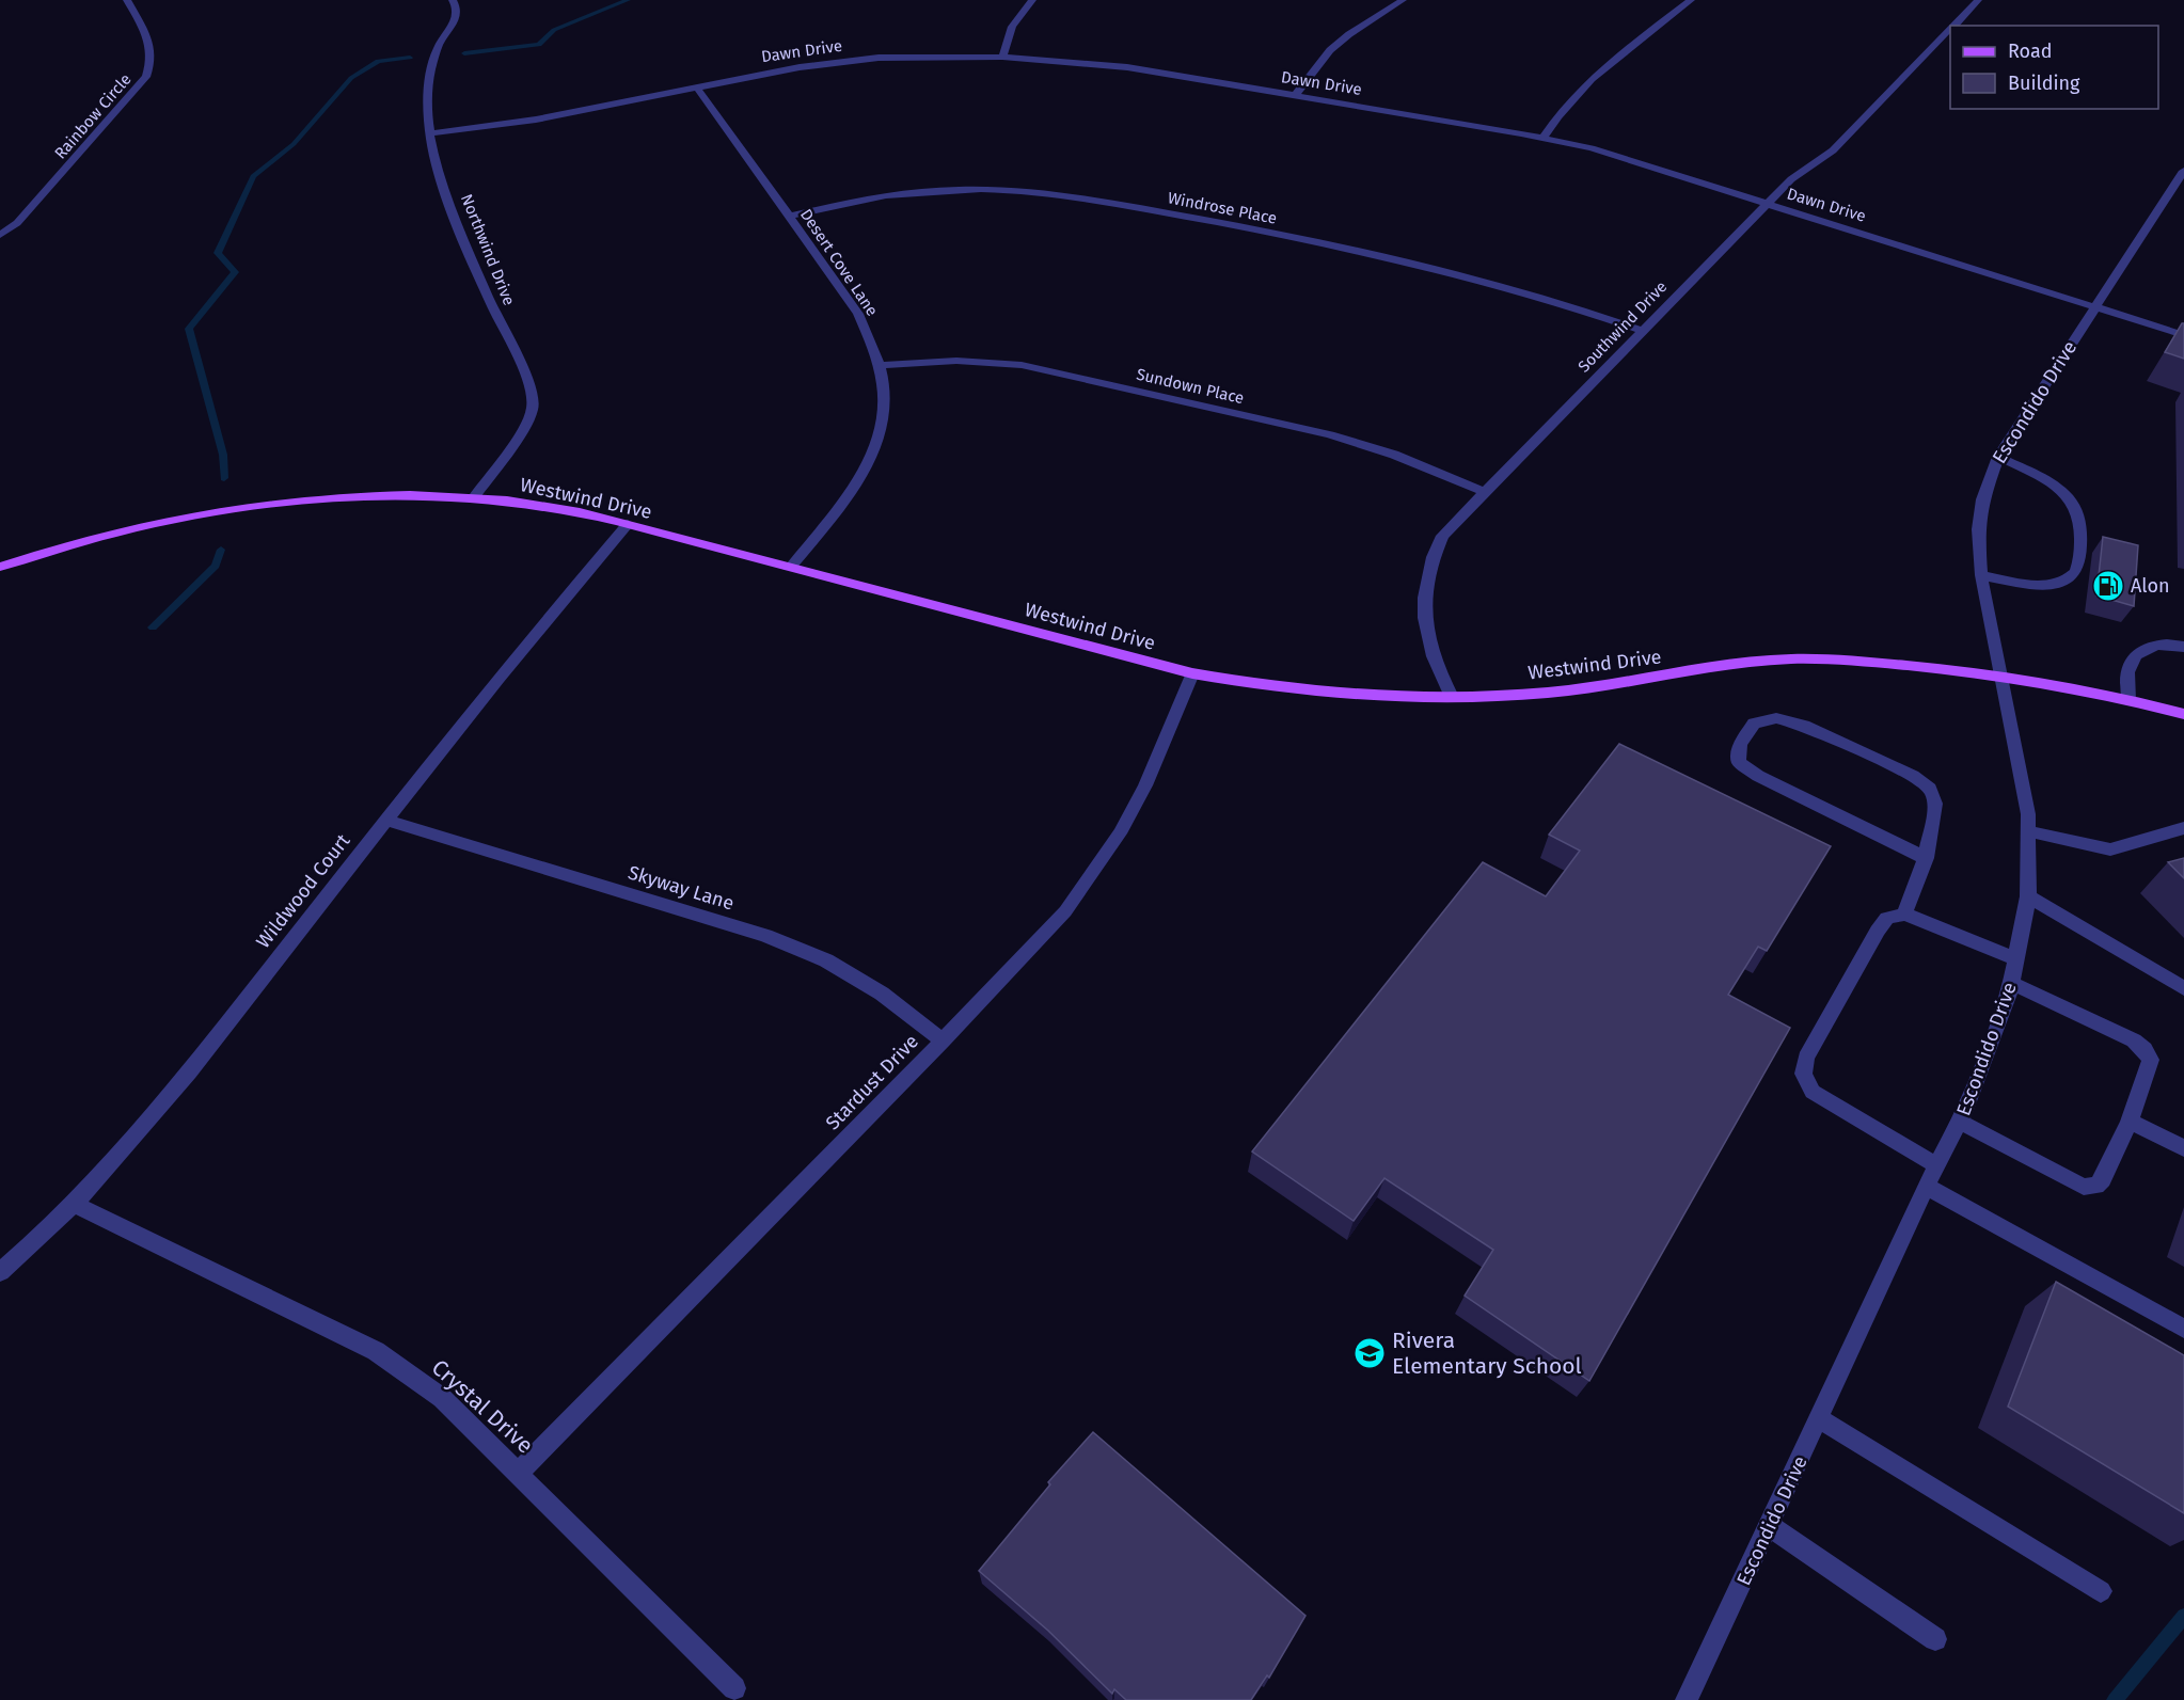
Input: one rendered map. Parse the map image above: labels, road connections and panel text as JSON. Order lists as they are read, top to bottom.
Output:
{
  "streets": {
    "main road": ["Westwind Drive"],
    "street": [
      "Dawn Drive",
      "Rainbow Circle",
      "Windrose Place",
      "Northwind Drive",
      "Desert Cove Lane",
      "Southwind Drive",
      "Sundown Place",
      "Escondido Drive",
      "Skyway Lane",
      "Wildwood Court",
      "Stardust Drive",
      "Crystal Drive"
    ]
  },
  "crossings": [
    ["Dawn Drive", "Northwind Drive"],
    ["Dawn Drive", "Desert Cove Lane"],
    ["Dawn Drive", "Southwind Drive"],
    ["Dawn Drive", "Escondido Drive"],
    ["Windrose Place", "Desert Cove Lane"],
    ["Windrose Place", "Southwind Drive"],
    ["Northwind Drive", "Westwind Drive"],
    ["Desert Cove Lane", "Sundown Place"],
    ["Desert Cove Lane", "Westwind Drive"],
    ["Southwind Drive", "Sundown Place"],
    ["Southwind Drive", "Westwind Drive"],
    ["Escondido Drive", "Westwind Drive"],
    ["Westwind Drive", "Wildwood Court"],
    ["Westwind Drive", "Stardust Drive"],
    ["Skyway Lane", "Wildwood Court"],
    ["Skyway Lane", "Stardust Drive"],
    ["Wildwood Court", "Crystal Drive"],
    ["Stardust Drive", "Crystal Drive"]
  ],
  "places": {
    "fuel station": ["Alon"],
    "school or university": ["Rivera Elementary School"]
  },
  "legend": ["Road", "Building"]
}
